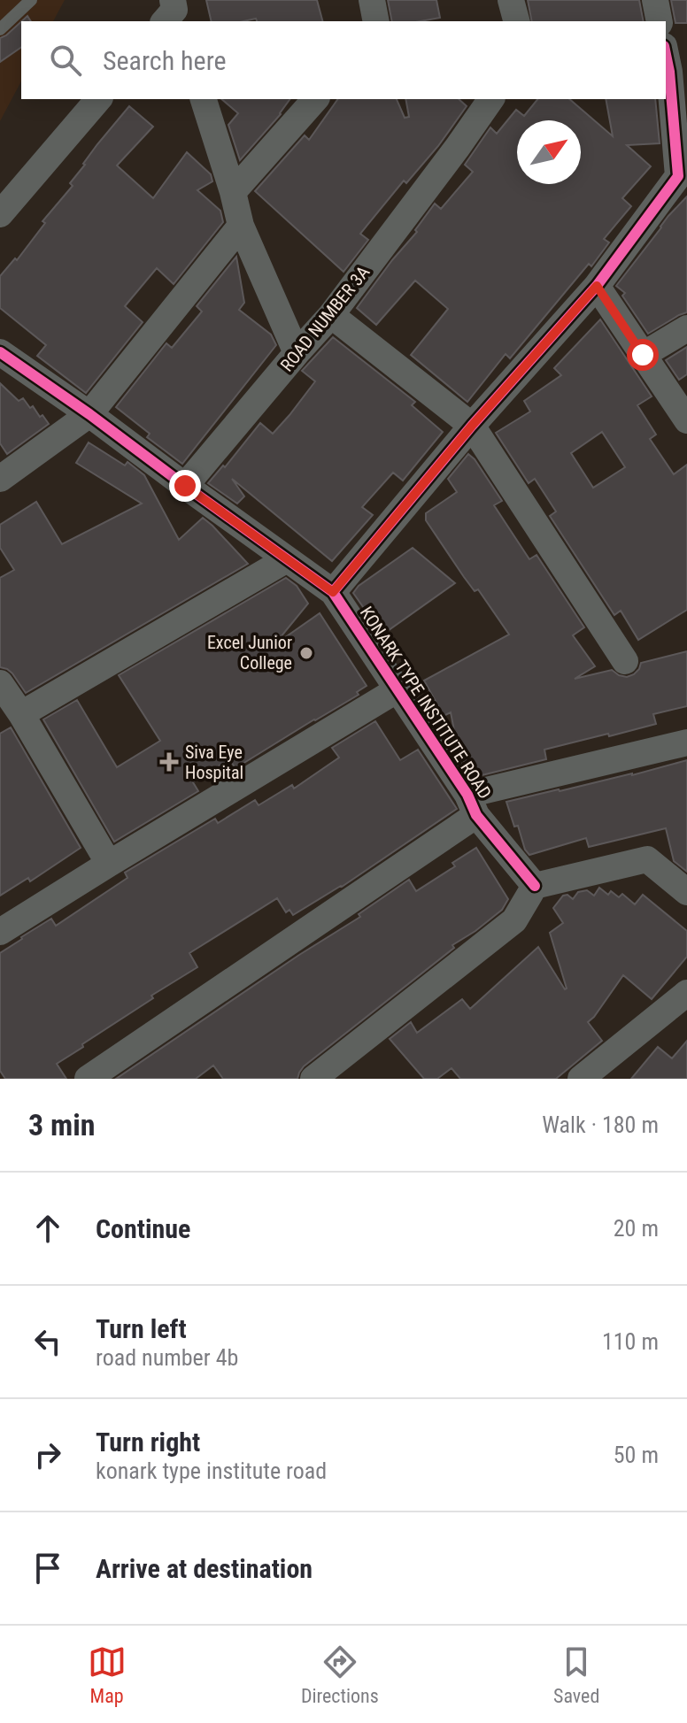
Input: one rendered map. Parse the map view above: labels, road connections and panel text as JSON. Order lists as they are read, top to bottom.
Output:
{
  "streets": {
    "street": ["ROAD NUMBER 3A", "KONARK TYPE INSTITUTE ROAD"]
  },
  "crossings": [
    ["ROAD NUMBER 3A", "KONARK TYPE INSTITUTE ROAD"]
  ],
  "places": {
    "other": ["Excel Junior College"],
    "health": ["Siva Eye Hospital"]
  },
  "north": "top right",
  "page": {
    "search": "Search here",
    "heading": ["3 min", "Walk · 180 m"],
    "list": [
      ["Continue", "20 m"],
      ["Turn left", "road number 4b", "110 m"],
      ["Turn right", "konark type institute road", "50 m"],
      "Arrive at destination"
    ],
    "nav": ["Map", "Directions", "Saved"]
  }
}
